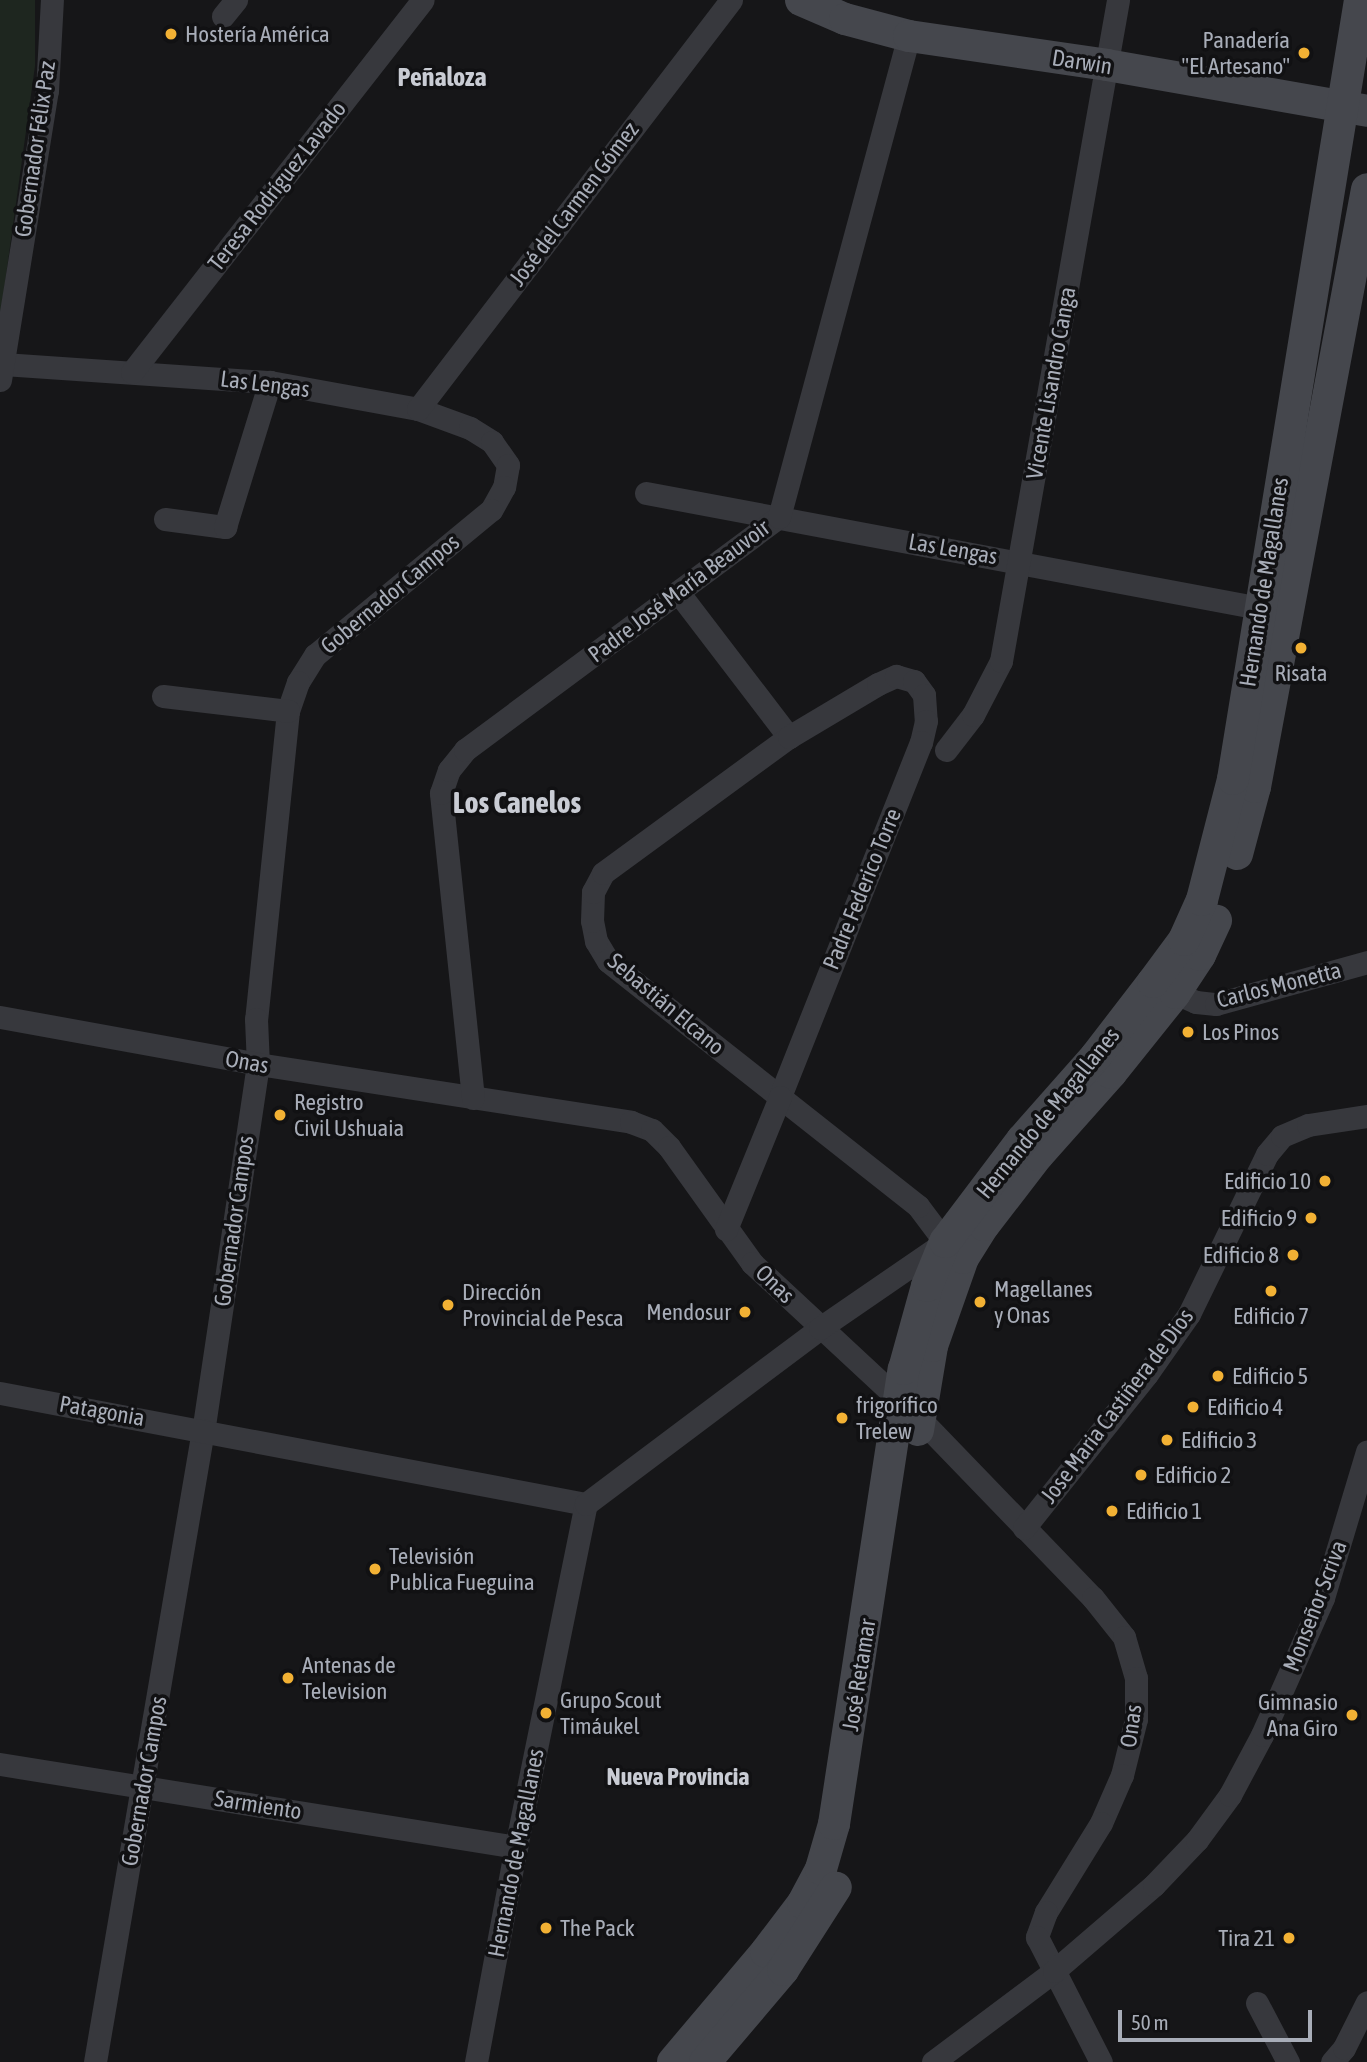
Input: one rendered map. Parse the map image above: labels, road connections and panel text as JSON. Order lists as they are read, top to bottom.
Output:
{
  "streets": {
    "main road": ["Darwin", "Hernando de Magallanes", "José Retamar"],
    "street": [
      "Gobernador Félix Paz",
      "Teresa Rodríguez Lavado",
      "José del Carmen Gómez",
      "Vicente Lisandro Canga",
      "Las Lengas",
      "Padre José María Beauvoir",
      "Gobernador Campos",
      "Padre Federico Torre",
      "Carlos Monetta",
      "Sebastián Elcano",
      "Onas",
      "Jose Maria Castiñera de Dios",
      "Patagonia",
      "Monseñor Scriva",
      "Sarmiento"
    ]
  },
  "crossings": [
    ["Darwin", "Vicente Lisandro Canga"],
    ["Darwin", "Hernando de Magallanes"],
    ["Darwin", "Padre José María Beauvoir"],
    ["Gobernador Félix Paz", "Las Lengas"],
    ["Teresa Rodríguez Lavado", "Las Lengas"],
    ["José del Carmen Gómez", "Las Lengas"],
    ["Vicente Lisandro Canga", "Las Lengas"],
    ["Las Lengas", "Hernando de Magallanes"],
    ["Las Lengas", "Padre José María Beauvoir"],
    ["Las Lengas", "Gobernador Campos"],
    ["Hernando de Magallanes", "Carlos Monetta"],
    ["Hernando de Magallanes", "Sebastián Elcano"],
    ["Hernando de Magallanes", "Onas"],
    ["Hernando de Magallanes", "Patagonia"],
    ["Hernando de Magallanes", "José Retamar"],
    ["Hernando de Magallanes", "Sarmiento"],
    ["Padre José María Beauvoir", "Onas"],
    ["Gobernador Campos", "Onas"],
    ["Gobernador Campos", "Patagonia"],
    ["Gobernador Campos", "Sarmiento"],
    ["Padre Federico Torre", "Sebastián Elcano"],
    ["Padre Federico Torre", "Onas"],
    ["Sebastián Elcano", "José Retamar"],
    ["Onas", "Jose Maria Castiñera de Dios"],
    ["Onas", "Monseñor Scriva"],
    ["Onas", "José Retamar"]
  ],
  "districts": ["Peñaloza", "Los Canelos", "Nueva Provincia"],
  "places": [
    "Hostería América",
    "Panadería \"El Artesano\"",
    "Risata",
    "Los Pinos",
    "Registro Civil Ushuaia",
    "Edificio 10",
    "Edificio 9",
    "Edificio 8",
    "Edificio 7",
    "Magellanes y Onas",
    "Dirección Provincial de Pesca",
    "Mendosur",
    "Edificio 5",
    "Edificio 4",
    "frigorífico Trelew",
    "Edificio 3",
    "Edificio 2",
    "Edificio 1",
    "Televisión Publica Fueguina",
    "Antenas de Television",
    "Grupo Scout Timáukel",
    "Gimnasio Ana Giro",
    "The Pack",
    "Tira 21"
  ],
  "scale_bar": "50 m"
}
